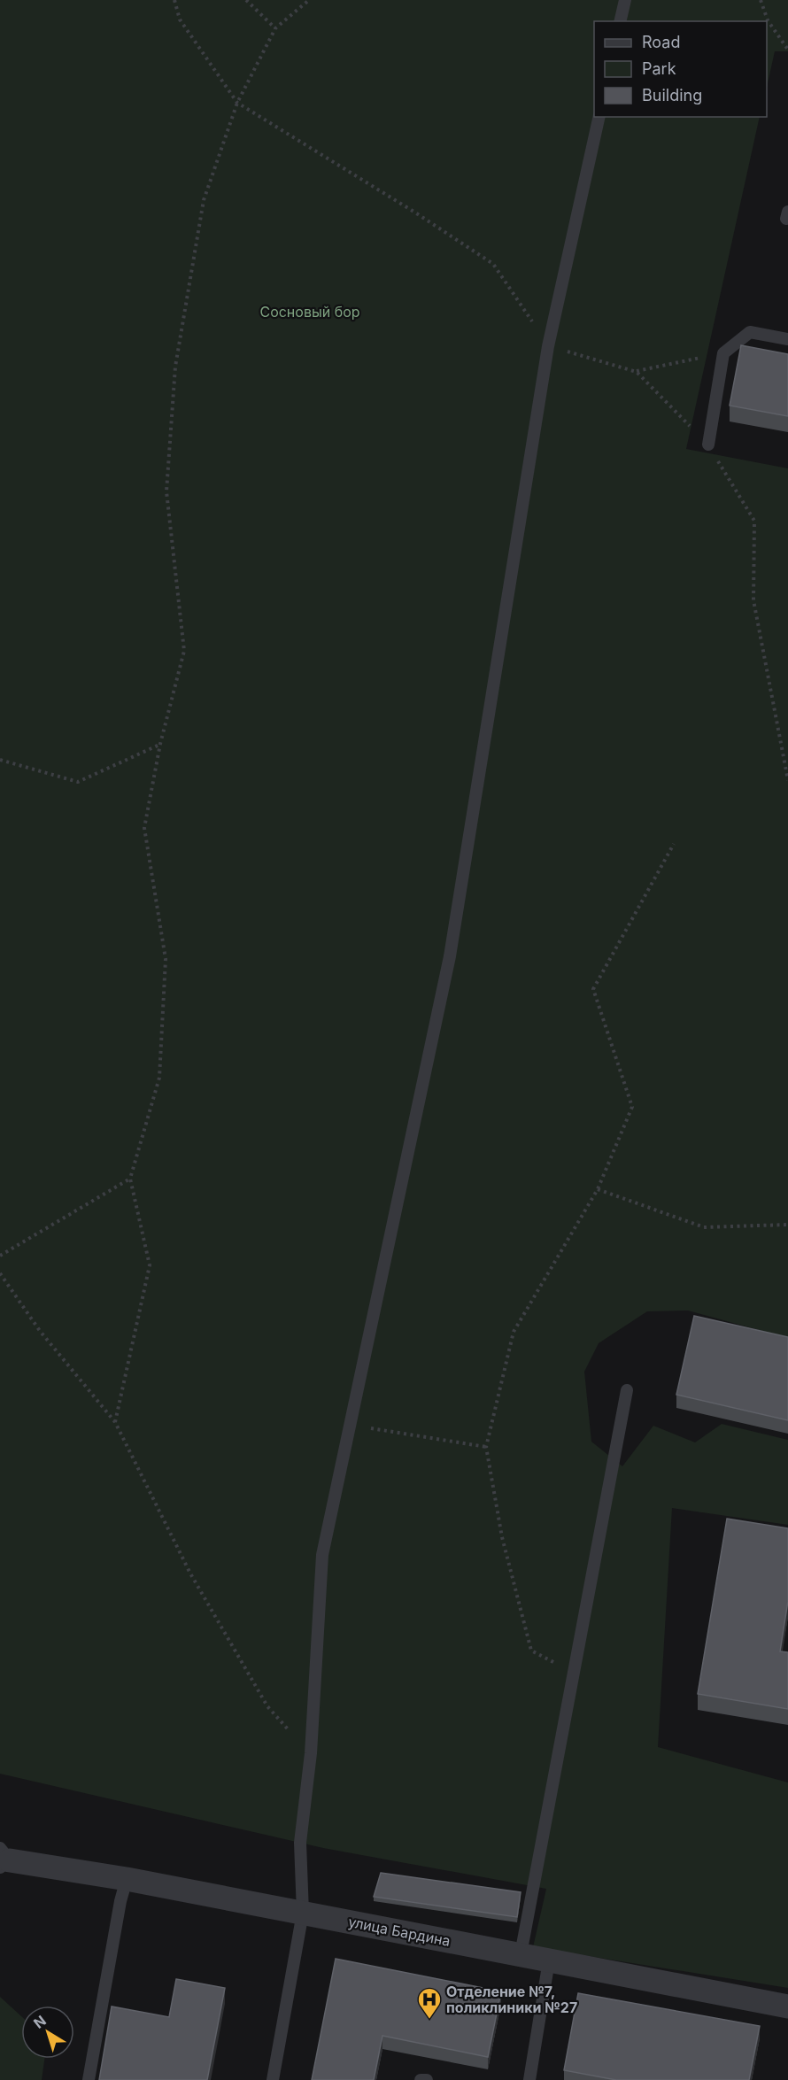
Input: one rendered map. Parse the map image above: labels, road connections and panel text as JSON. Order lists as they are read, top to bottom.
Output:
{
  "streets": {
    "street": ["улица Бардина"]
  },
  "parks": ["Сосновый бор"],
  "places": {
    "hospital": ["Отделение №7, поликлиники №27"]
  },
  "legend": ["Road", "Park", "Building"],
  "north": "top left"
}
